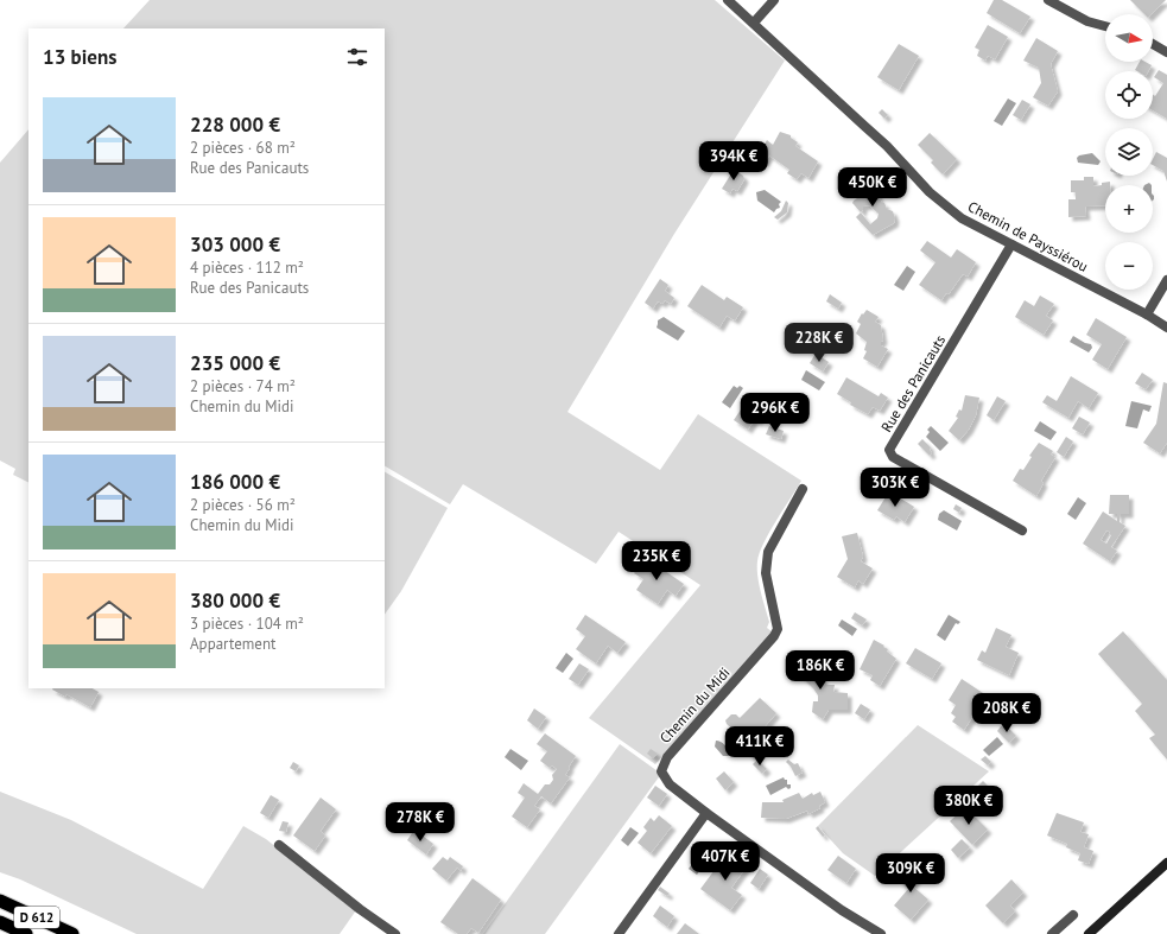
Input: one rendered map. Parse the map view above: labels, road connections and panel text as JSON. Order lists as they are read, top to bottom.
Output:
{
  "streets": {
    "highway": ["D 612"],
    "street": ["Chemin de Payssiérou", "Rue des Panicauts", "Chemin du Midi"]
  },
  "crossings": [
    ["Chemin de Payssiérou", "Rue des Panicauts"]
  ],
  "north": "right",
  "page": {
    "map_buttons": ["+", "−"],
    "heading": "13 biens",
    "list": [
      {
        "name": "228 000 €",
        "note": "2 pièces · 68 m² · Rue des Panicauts"
      },
      {
        "name": "303 000 €",
        "note": "4 pièces · 112 m² · Rue des Panicauts"
      },
      {
        "name": "235 000 €",
        "note": "2 pièces · 74 m² · Chemin du Midi"
      },
      {
        "name": "186 000 €",
        "note": "2 pièces · 56 m² · Chemin du Midi"
      },
      {
        "name": "380 000 €",
        "note": "3 pièces · 104 m² · Appartement"
      }
    ],
    "price": [
      "394K €",
      "450K €",
      "228K €",
      "296K €",
      "303K €",
      "235K €",
      "186K €",
      "208K €",
      "411K €",
      "380K €",
      "278K €",
      "407K €",
      "309K €"
    ]
  }
}
